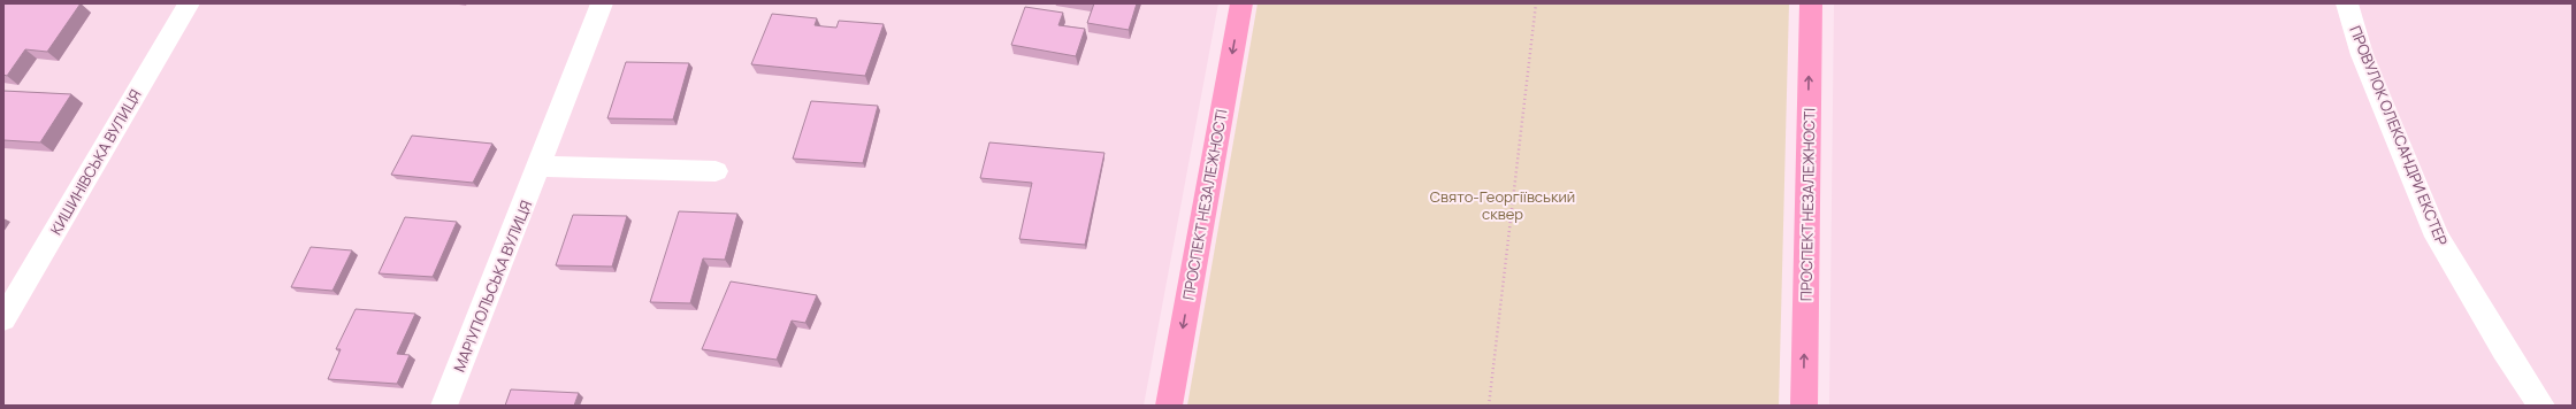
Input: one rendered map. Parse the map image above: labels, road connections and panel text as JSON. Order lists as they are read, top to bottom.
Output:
{
  "streets": {
    "main road": ["ПРОСПЕКТ НЕЗАЛЕЖНОСТІ"],
    "street": ["ПРОВУЛОК ОЛЕКСАНДРИ ЕКСТЕР", "КИШИНІВСЬКА ВУЛИЦЯ", "МАРІУПОЛЬСЬКА ВУЛИЦЯ"]
  },
  "parks": ["Свято-Георгіївський сквер"]
}
